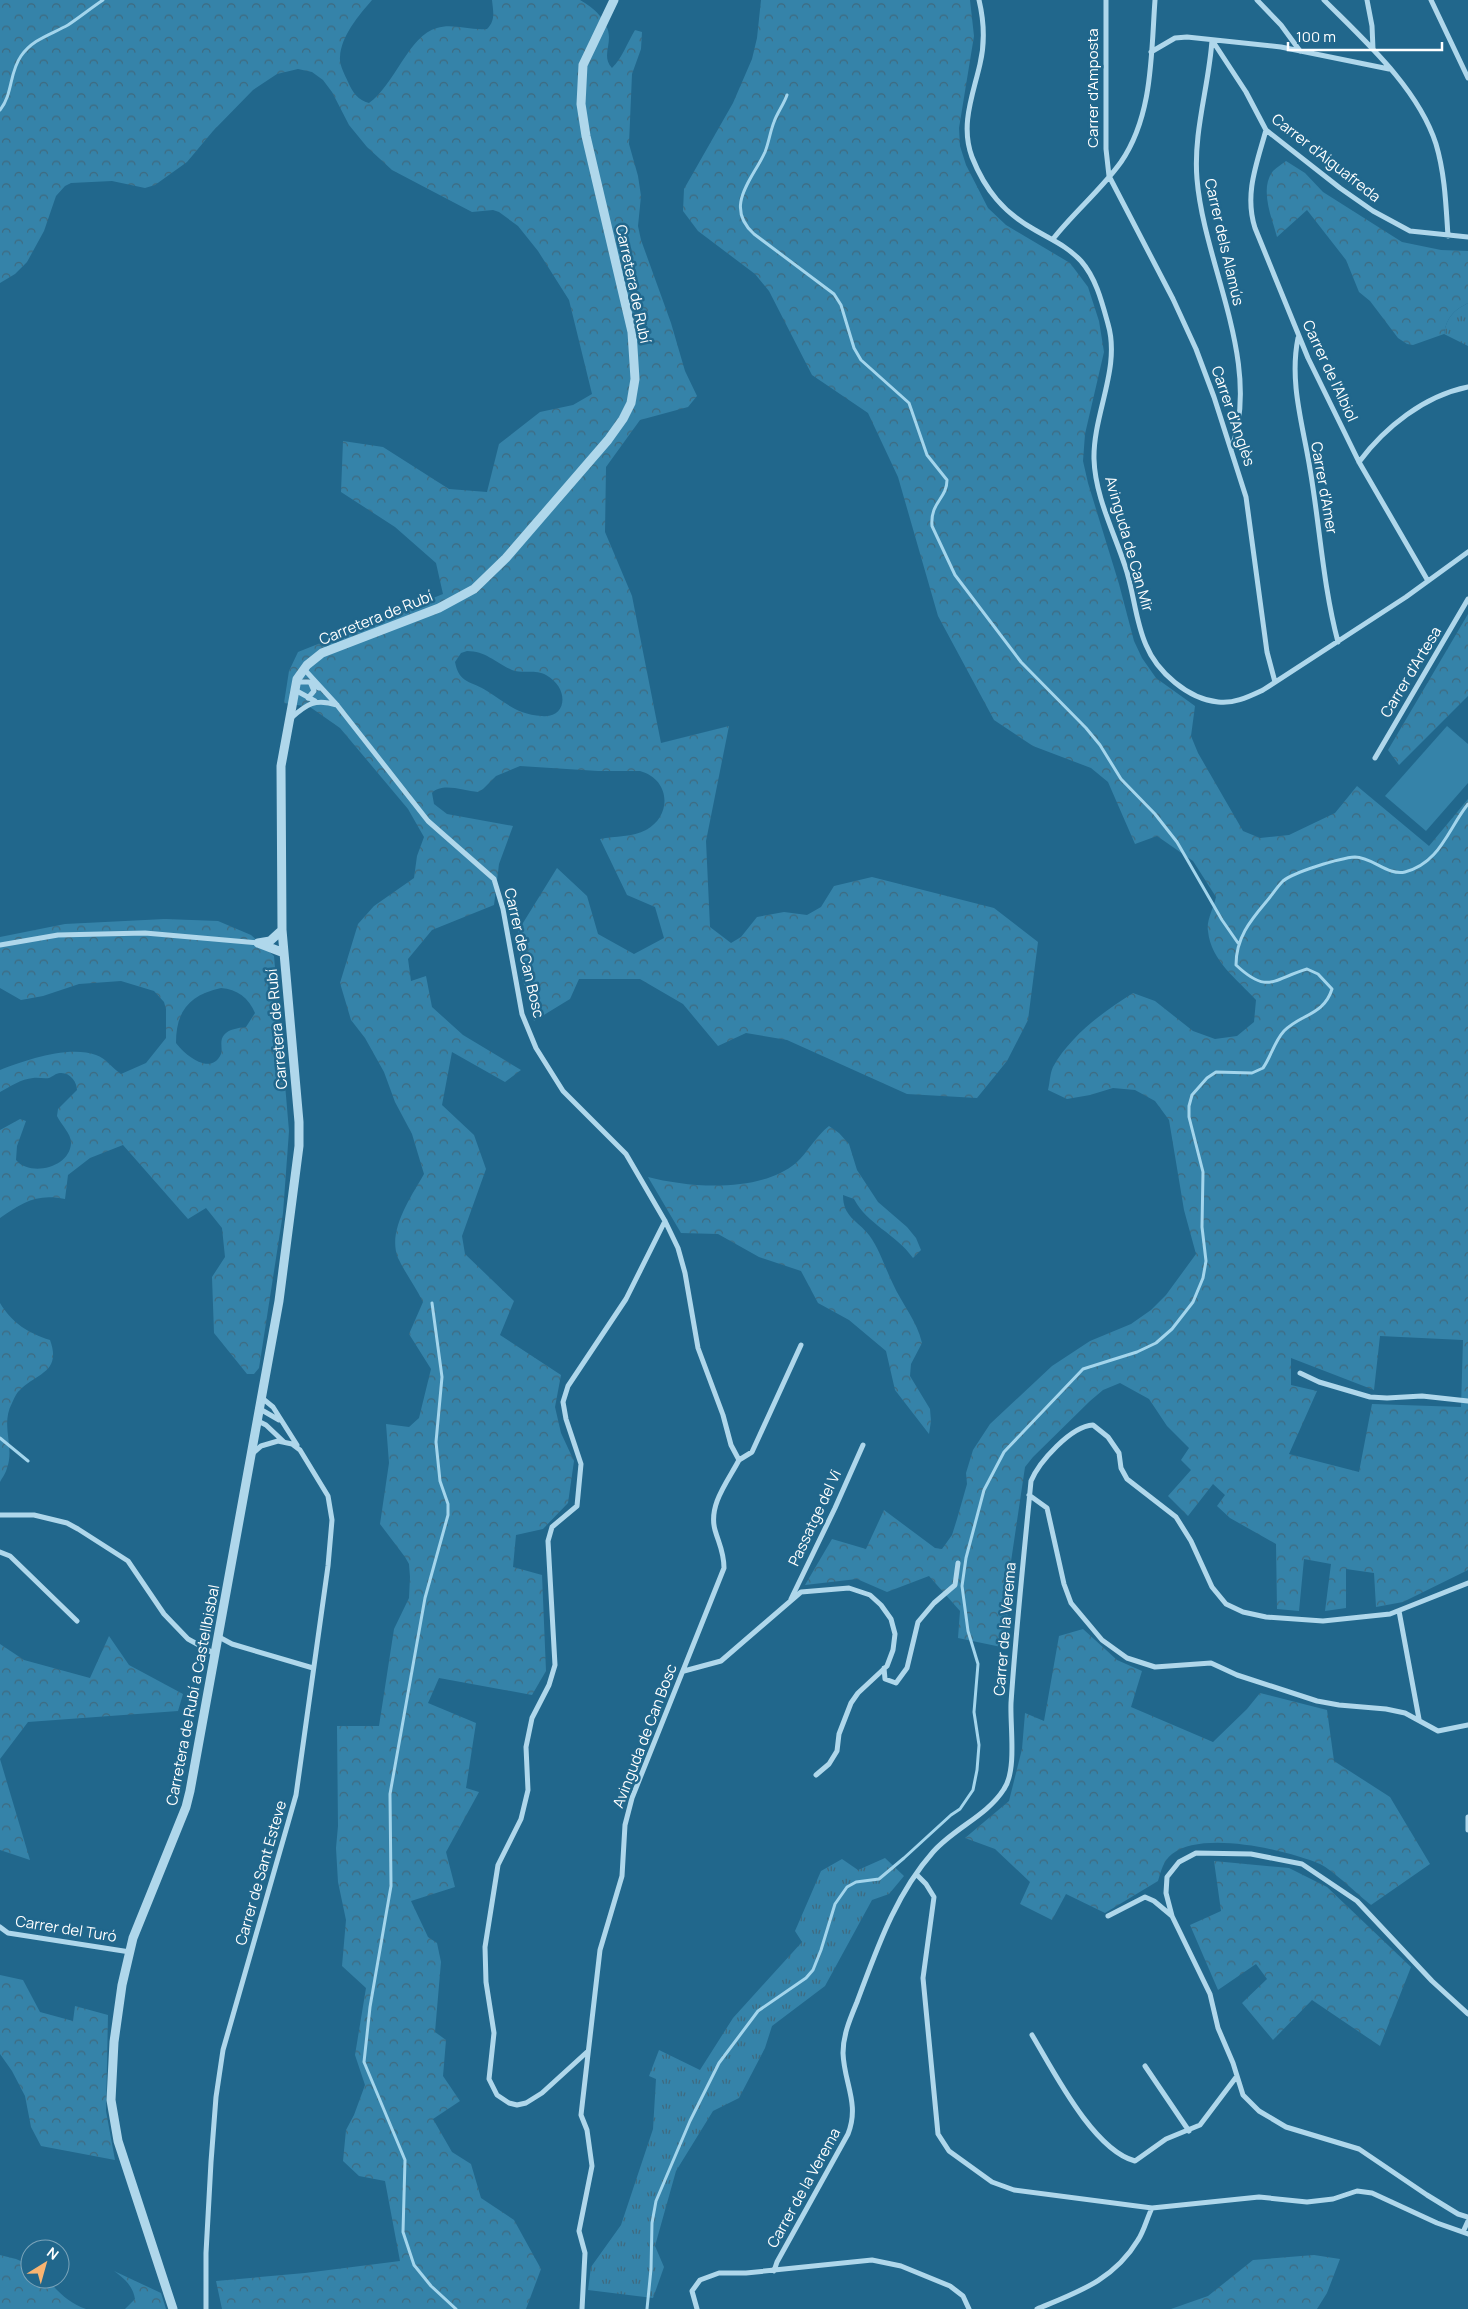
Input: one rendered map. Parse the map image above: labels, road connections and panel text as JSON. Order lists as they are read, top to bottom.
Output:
{
  "streets": {
    "street": [
      "Carrer d'Amposta",
      "Carrer d'Aiguafreda",
      "Carrer dels Alamús",
      "Carretera de Rubí",
      "Carrer de l'Albiol",
      "Carrer d'Anglès",
      "Carrer d'Amer",
      "Avinguda de Can Mir",
      "Carrer d'Artesa",
      "Carrer de Can Bosc",
      "Passatge del Vi",
      "Carrer de la Verema",
      "Carretera de Rubí a Castellbisbal",
      "Avinguda de Can Bosc",
      "Carrer de Sant Esteve",
      "Carrer del Turó"
    ]
  },
  "crossings": [
    ["Carrer d'Amposta", "Carrer d'Anglès"],
    ["Carrer d'Aiguafreda", "Carrer dels Alamús"],
    ["Carrer d'Aiguafreda", "Carrer de l'Albiol"],
    ["Carrer dels Alamús", "Carrer d'Anglès"],
    ["Carretera de Rubí", "Carrer de Can Bosc"],
    ["Carretera de Rubí", "Carretera de Rubí a Castellbisbal"],
    ["Carretera de Rubí", "Carrer de Sant Esteve"],
    ["Carrer de l'Albiol", "Carrer d'Amer"],
    ["Carrer de l'Albiol", "Avinguda de Can Mir"],
    ["Carrer d'Anglès", "Avinguda de Can Mir"],
    ["Carrer d'Amer", "Avinguda de Can Mir"],
    ["Carretera de Rubí a Castellbisbal", "Carrer de Sant Esteve"],
    ["Carretera de Rubí a Castellbisbal", "Carrer del Turó"]
  ],
  "scale_bar": "100 m",
  "north": "top right"
}
